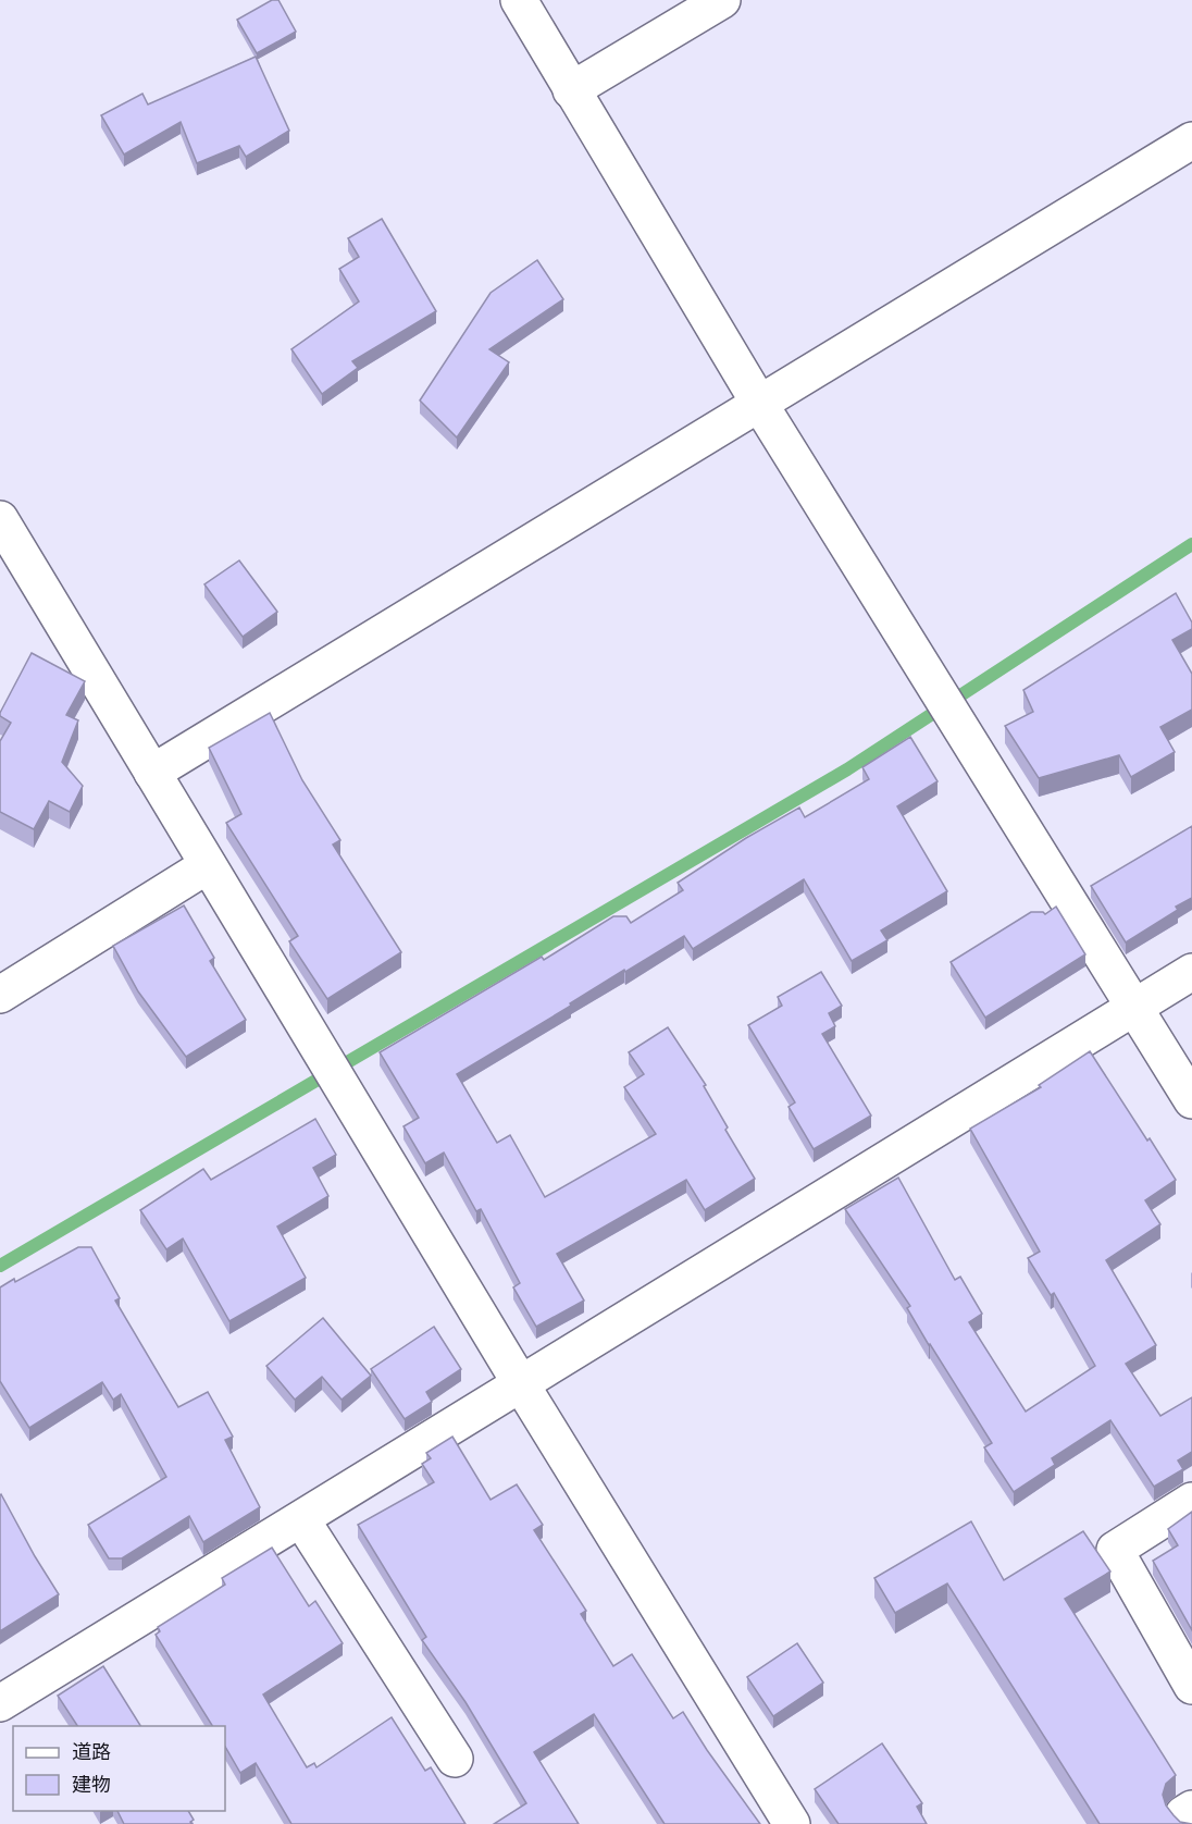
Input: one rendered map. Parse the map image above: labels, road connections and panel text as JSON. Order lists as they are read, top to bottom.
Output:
{
  "legend": ["道路", "建物"]
}
